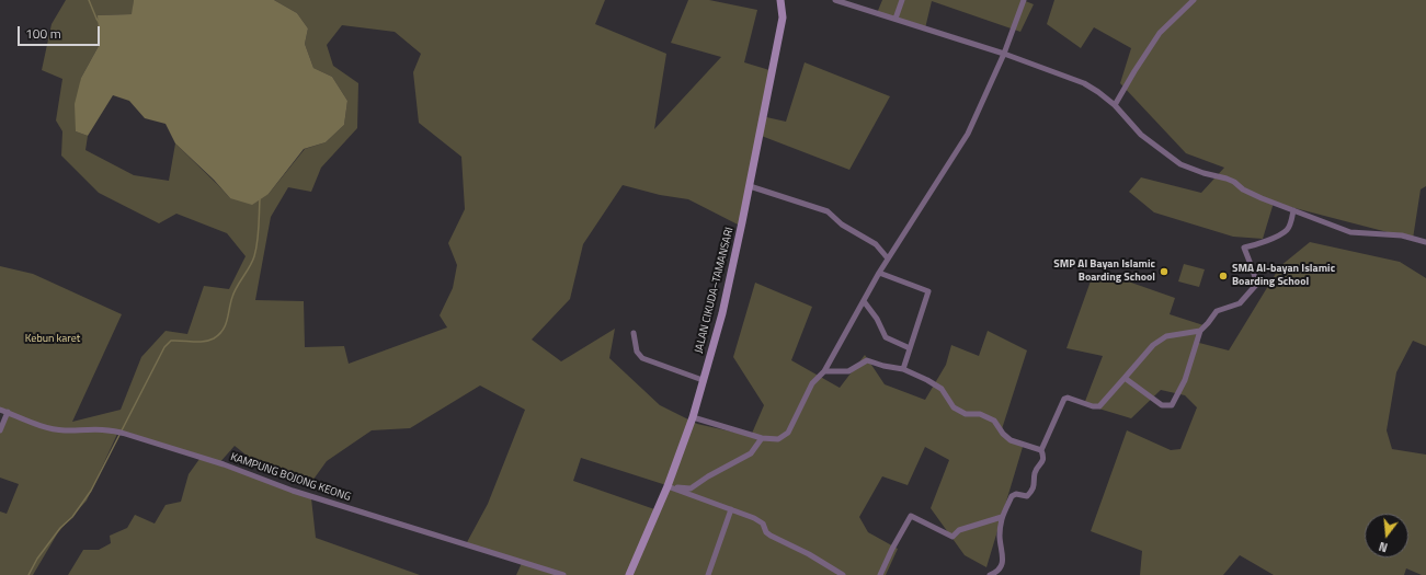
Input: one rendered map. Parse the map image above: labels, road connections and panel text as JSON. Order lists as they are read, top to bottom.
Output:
{
  "streets": {
    "street": ["JALAN CIKUDA–TAMANSARI", "KAMPUNG BOJONG KEONG"]
  },
  "parks": ["Kebun karet"],
  "places": ["SMP Al Bayan Islamic Boarding School", "SMA Al-bayan Islamic Boarding School"],
  "scale_bar": "100 m",
  "north": "bottom"
}
